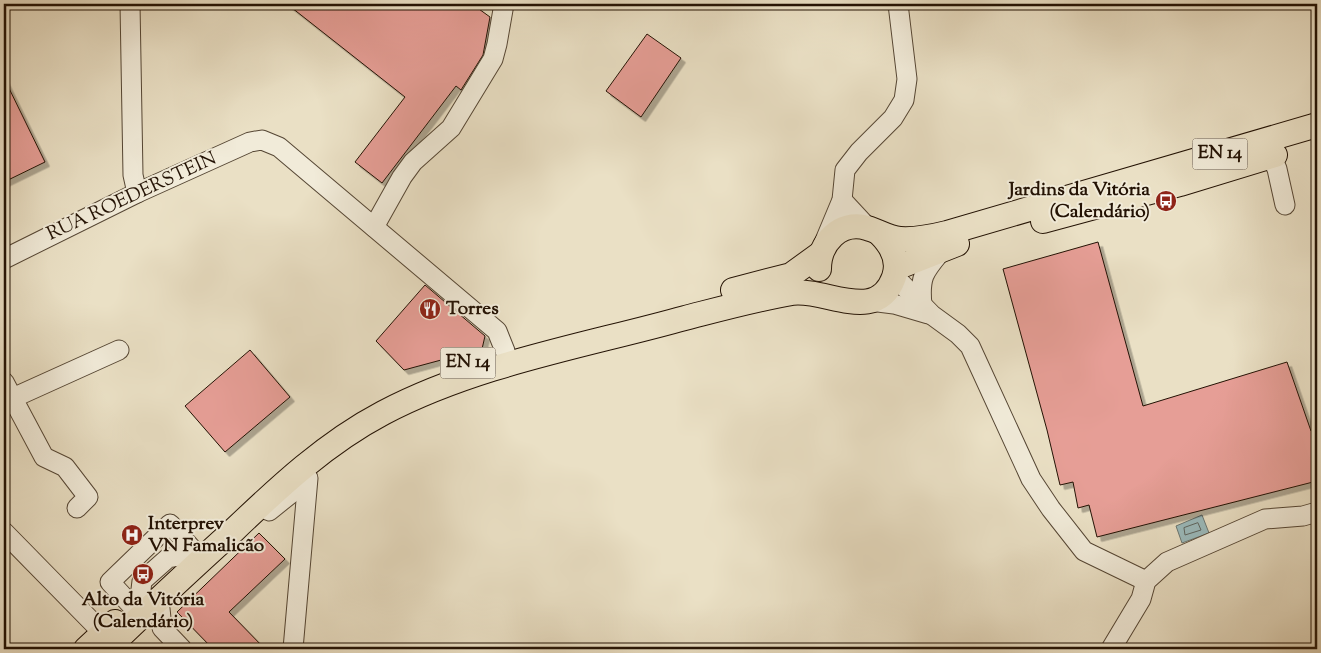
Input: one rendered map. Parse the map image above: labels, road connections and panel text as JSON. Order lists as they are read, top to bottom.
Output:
{
  "streets": {
    "main road": ["EN 14"],
    "street": ["RUA ROEDERSTEIN"]
  },
  "places": {
    "bus stop": ["Jardins da Vitória (Calendário)", "Alto da Vitória (Calendário)"],
    "restaurant": ["Torres"],
    "hospital": ["Interprev VN Famalicão"]
  }
}
